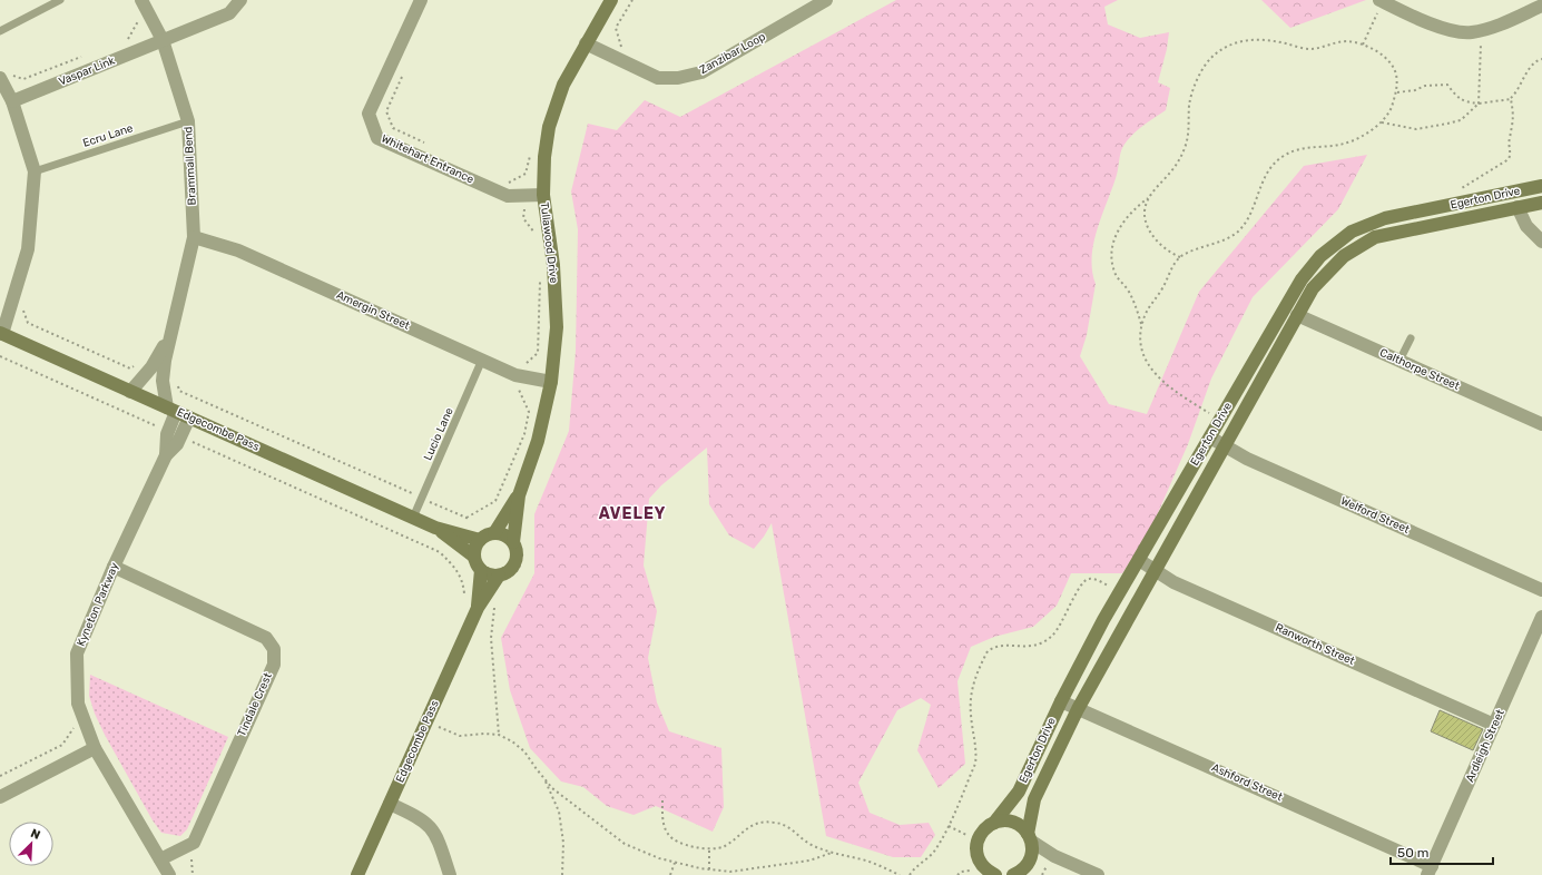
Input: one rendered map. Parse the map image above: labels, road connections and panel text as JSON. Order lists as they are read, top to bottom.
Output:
{
  "streets": {
    "street": [
      "Zanzibar Loop",
      "Vaspar Link",
      "Whitehart Entrance",
      "Brammall Bend",
      "Egerton Drive",
      "Tullawood Drive",
      "Amergin Street",
      "Calthorpe Street",
      "Edgecombe Pass",
      "Welford Street",
      "Kyneton Parkway",
      "Ranworth Street",
      "Tindale Crest",
      "Ardleigh Street",
      "Ashford Street"
    ],
    "lane": ["Ecru Lane", "Lucio Lane"]
  },
  "crossings": [
    ["Zanzibar Loop", "Tullawood Drive"],
    ["Vaspar Link", "Brammall Bend"],
    ["Ecru Lane", "Brammall Bend"],
    ["Whitehart Entrance", "Tullawood Drive"],
    ["Brammall Bend", "Amergin Street"],
    ["Brammall Bend", "Edgecombe Pass"],
    ["Brammall Bend", "Kyneton Parkway"],
    ["Egerton Drive", "Calthorpe Street"],
    ["Egerton Drive", "Welford Street"],
    ["Egerton Drive", "Ranworth Street"],
    ["Egerton Drive", "Ashford Street"],
    ["Tullawood Drive", "Amergin Street"],
    ["Tullawood Drive", "Edgecombe Pass"],
    ["Amergin Street", "Lucio Lane"],
    ["Edgecombe Pass", "Lucio Lane"],
    ["Edgecombe Pass", "Kyneton Parkway"],
    ["Kyneton Parkway", "Tindale Crest"],
    ["Ranworth Street", "Ardleigh Street"],
    ["Ardleigh Street", "Ashford Street"]
  ],
  "districts": ["AVELEY"],
  "scale_bar": "50 m",
  "north": "top right"
}
